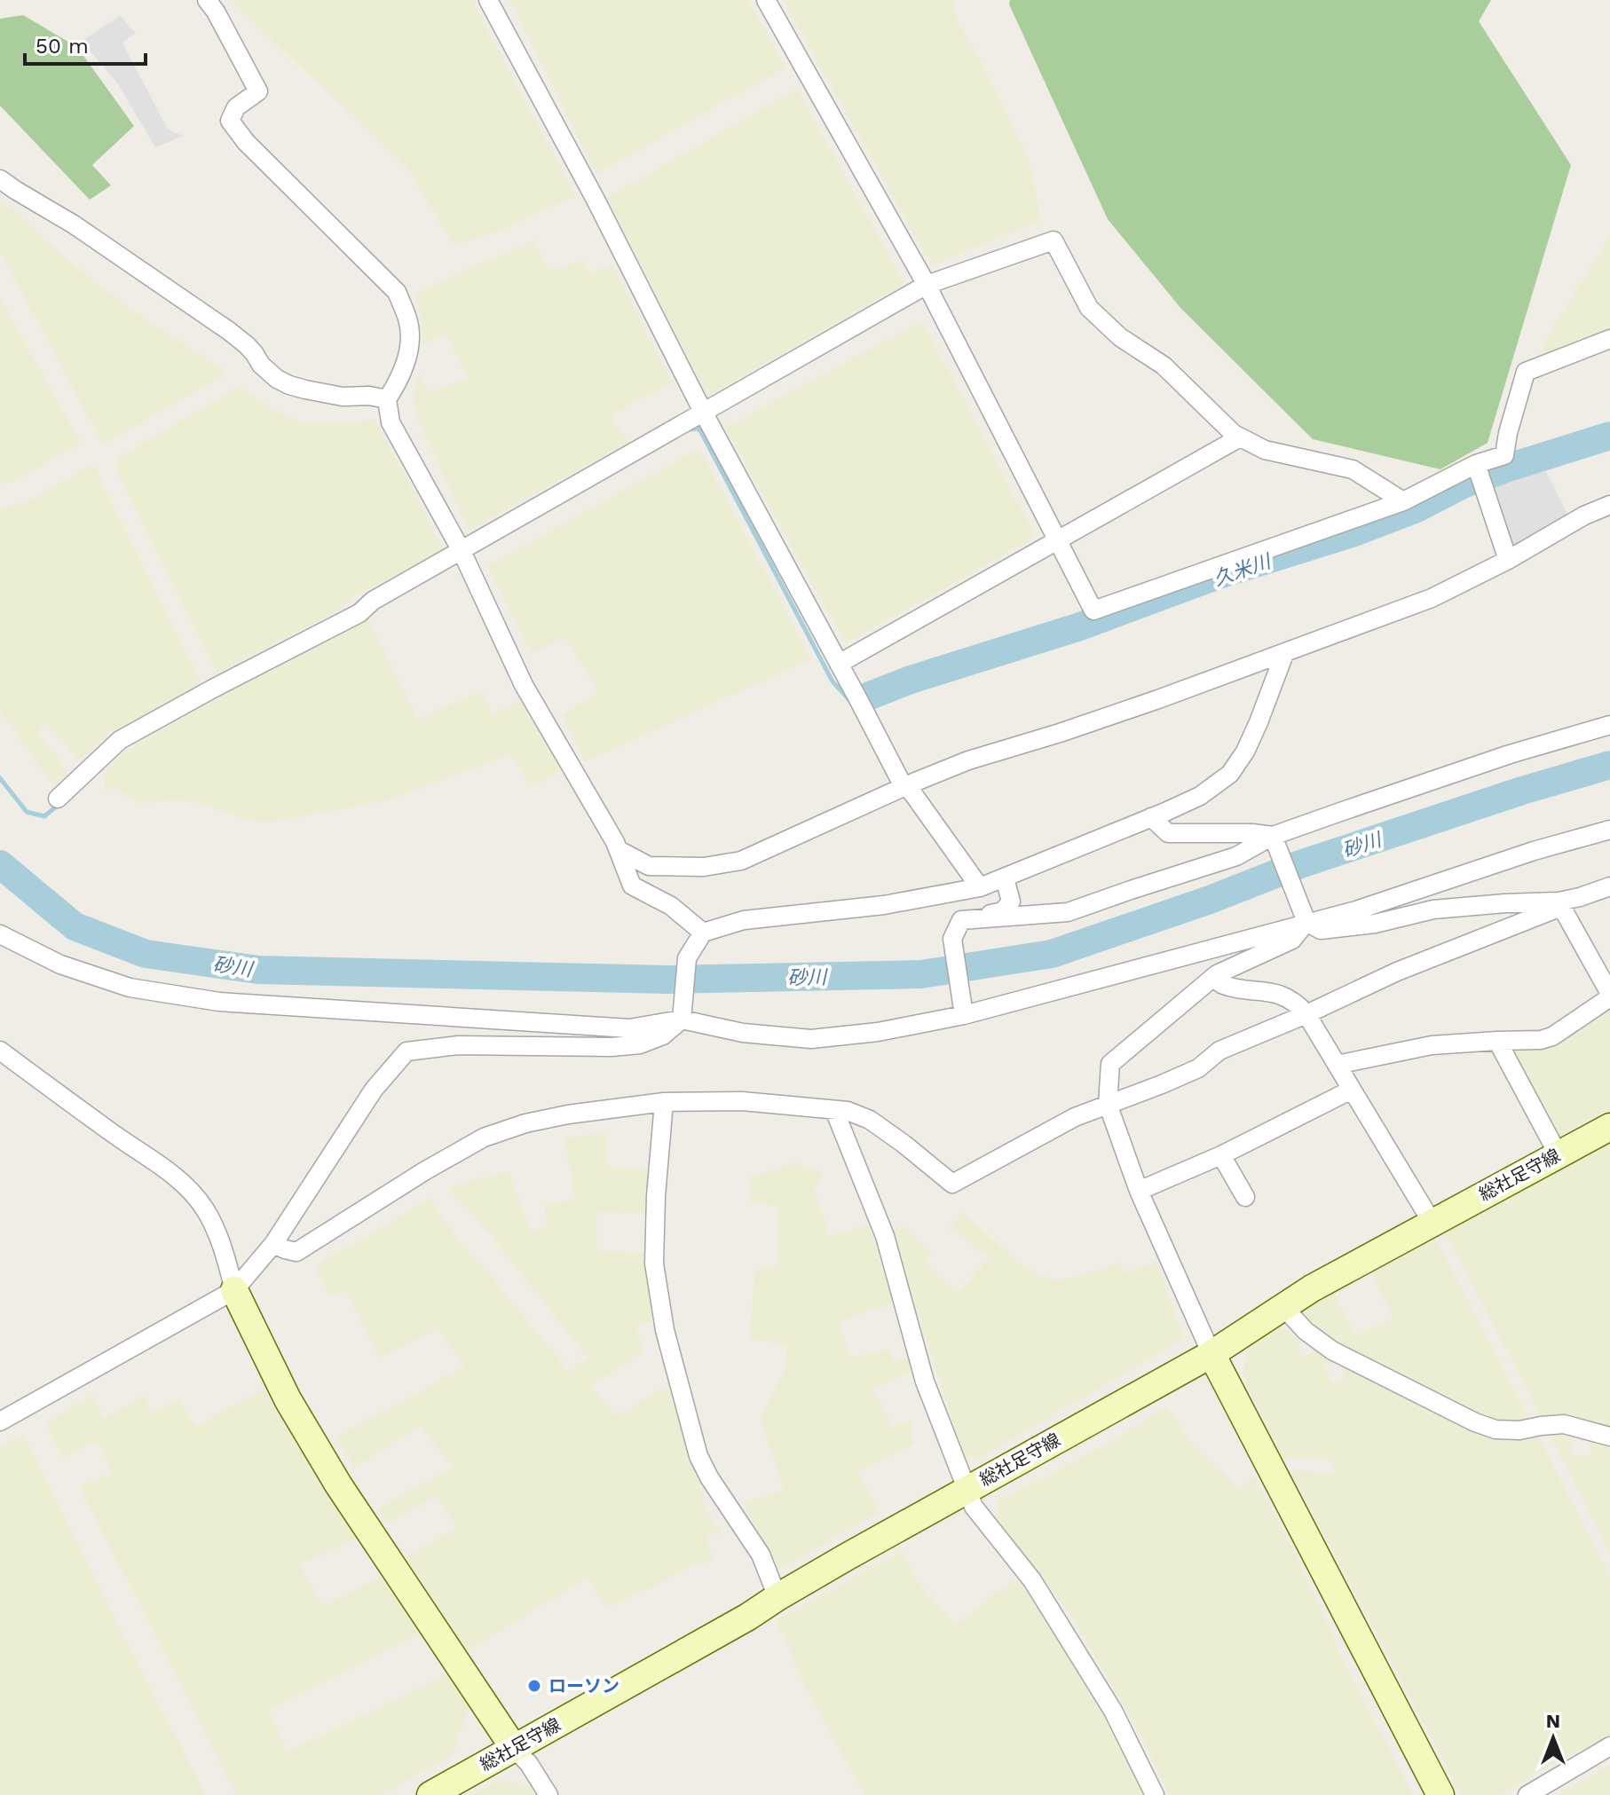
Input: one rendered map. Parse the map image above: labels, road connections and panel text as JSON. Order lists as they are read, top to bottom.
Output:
{
  "streets": {
    "main road": ["総社足守線"]
  },
  "water": ["久米川", "砂川"],
  "places": ["ローソン"],
  "scale_bar": "50 m",
  "north": "top"
}
